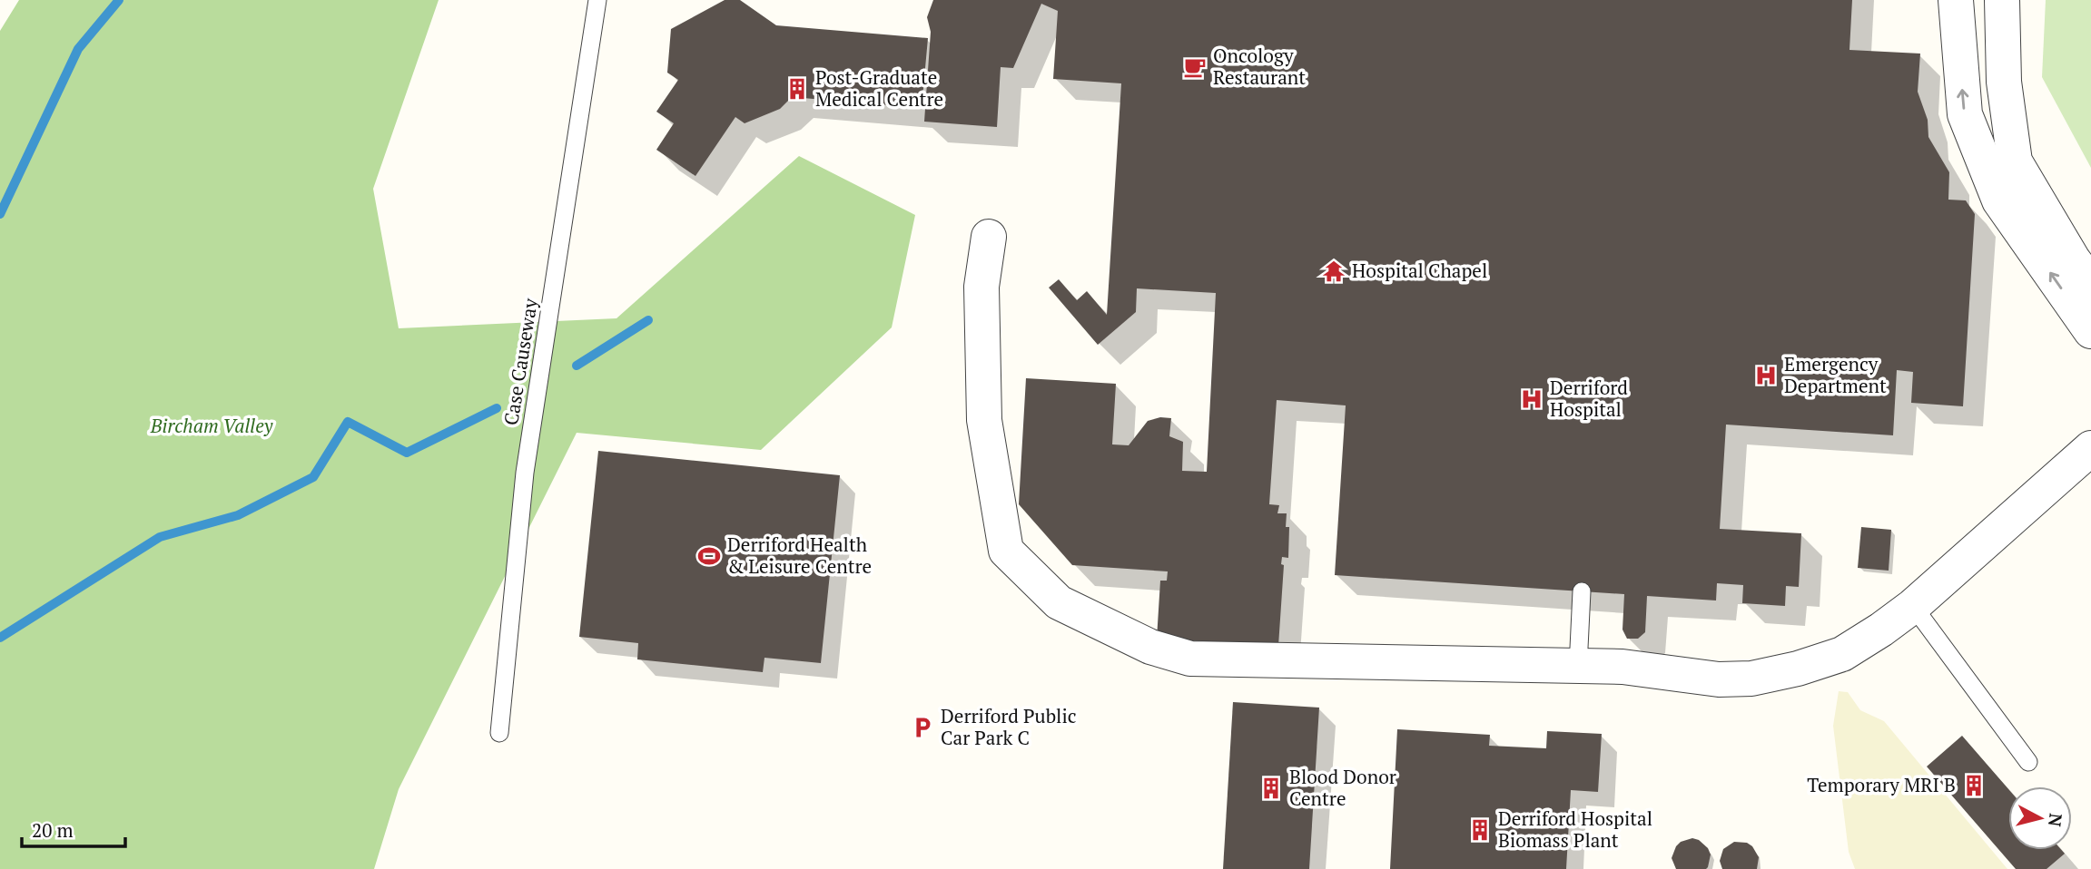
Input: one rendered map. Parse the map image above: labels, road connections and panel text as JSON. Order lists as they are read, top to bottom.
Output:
{
  "streets": {
    "lane": ["Case Causeway"]
  },
  "parks": ["Bircham Valley"],
  "places": {
    "cafe": ["Oncology Restaurant"],
    "building": [
      "Post-Graduate Medical Centre",
      "Temporary MRI B",
      "Blood Donor Centre",
      "Derriford Hospital Biomass Plant"
    ],
    "temple": ["Hospital Chapel"],
    "hospital": ["Emergency Department", "Derriford Hospital"],
    "sports": ["Derriford Health & Leisure Centre"],
    "parking": ["Derriford Public Car Park C"]
  },
  "scale_bar": "20 m",
  "north": "right"
}
